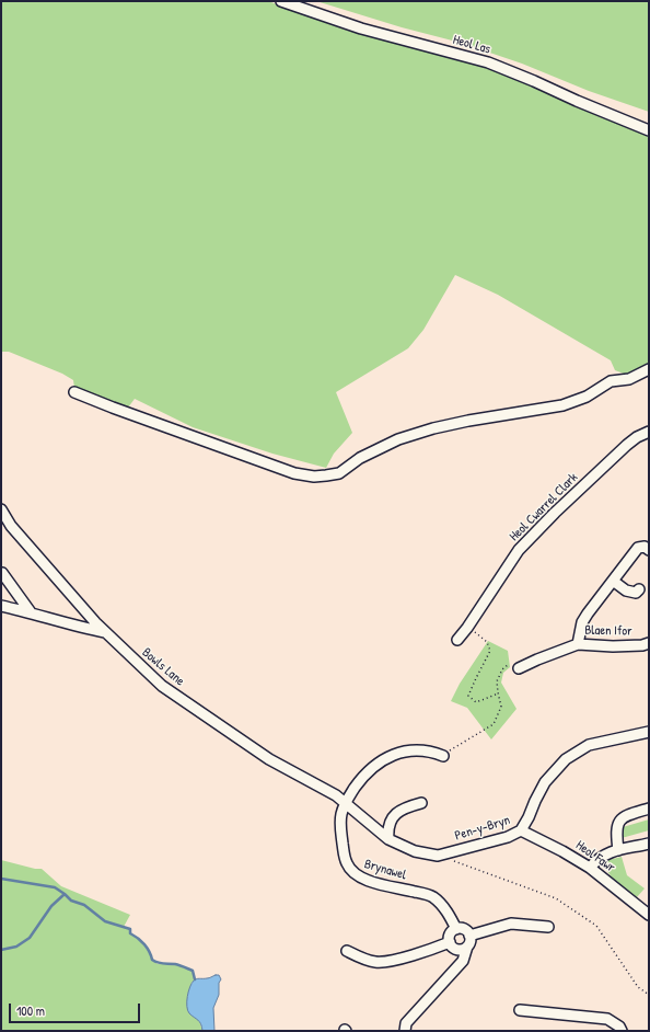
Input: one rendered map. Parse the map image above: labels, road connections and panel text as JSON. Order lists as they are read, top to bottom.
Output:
{
  "streets": {
    "street": [
      "Heol Las",
      "Heol Cwarrel Clark",
      "Blaen Ifor",
      "Bowls Lane",
      "Pen-y-Bryn",
      "Heol Fawr",
      "Brynawel"
    ]
  },
  "crossings": [
    ["Bowls Lane", "Pen-y-Bryn"],
    ["Bowls Lane", "Brynawel"],
    ["Pen-y-Bryn", "Heol Fawr"]
  ],
  "scale_bar": "100 m"
}
